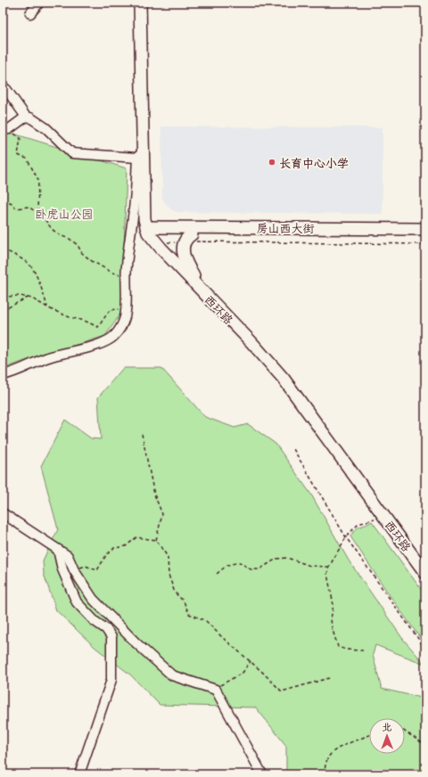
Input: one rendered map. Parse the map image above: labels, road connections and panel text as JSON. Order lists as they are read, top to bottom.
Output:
{
  "streets": {
    "main road": ["房山西大街", "西环路"]
  },
  "crossings": [
    ["房山西大街", "西环路"]
  ],
  "parks": ["卧虎山公园"],
  "places": ["长育中心小学"],
  "north": "top"
}
